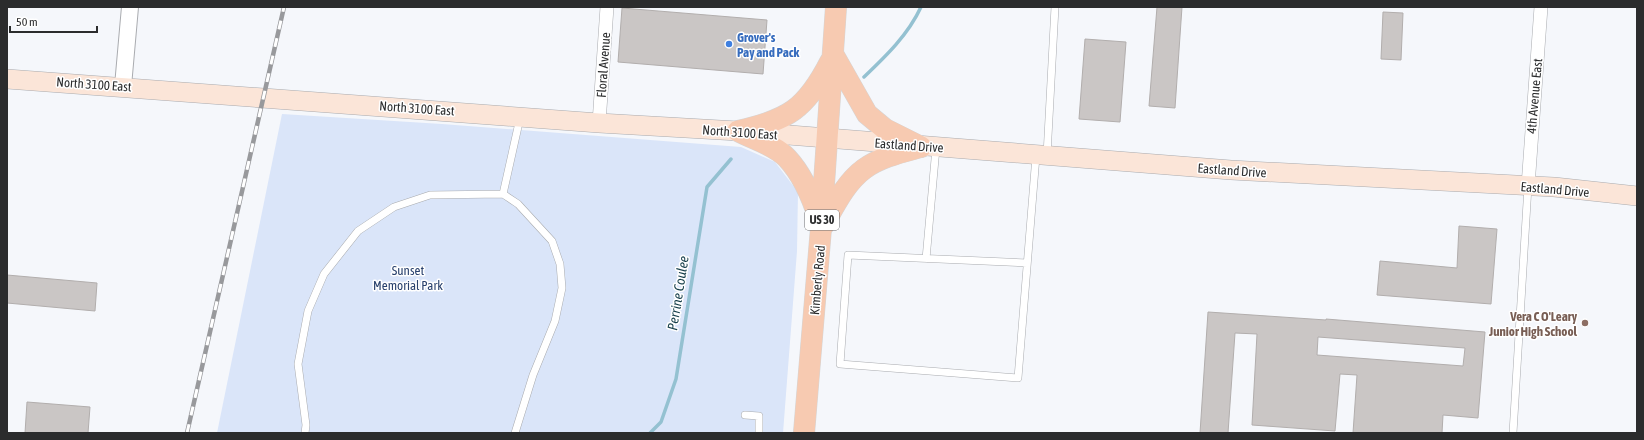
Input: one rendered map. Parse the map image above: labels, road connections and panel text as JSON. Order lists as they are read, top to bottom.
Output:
{
  "streets": {
    "main road": [
      "North 3100 East",
      "Eastland Drive",
      "US 30",
      "Kimberly Road"
    ],
    "street": ["Floral Avenue", "4th Avenue East"]
  },
  "crossings": [
    ["Floral Avenue", "North 3100 East"],
    ["North 3100 East", "Eastland Drive"],
    ["North 3100 East", "Kimberly Road"],
    ["4th Avenue East", "Eastland Drive"],
    ["Eastland Drive", "Kimberly Road"]
  ],
  "water": ["Perrine Coulee"],
  "parks": ["Sunset Memorial Park"],
  "places": ["Grover's Pay and Pack", "Vera C O'Leary Junior High School"],
  "scale_bar": "50 m"
}
